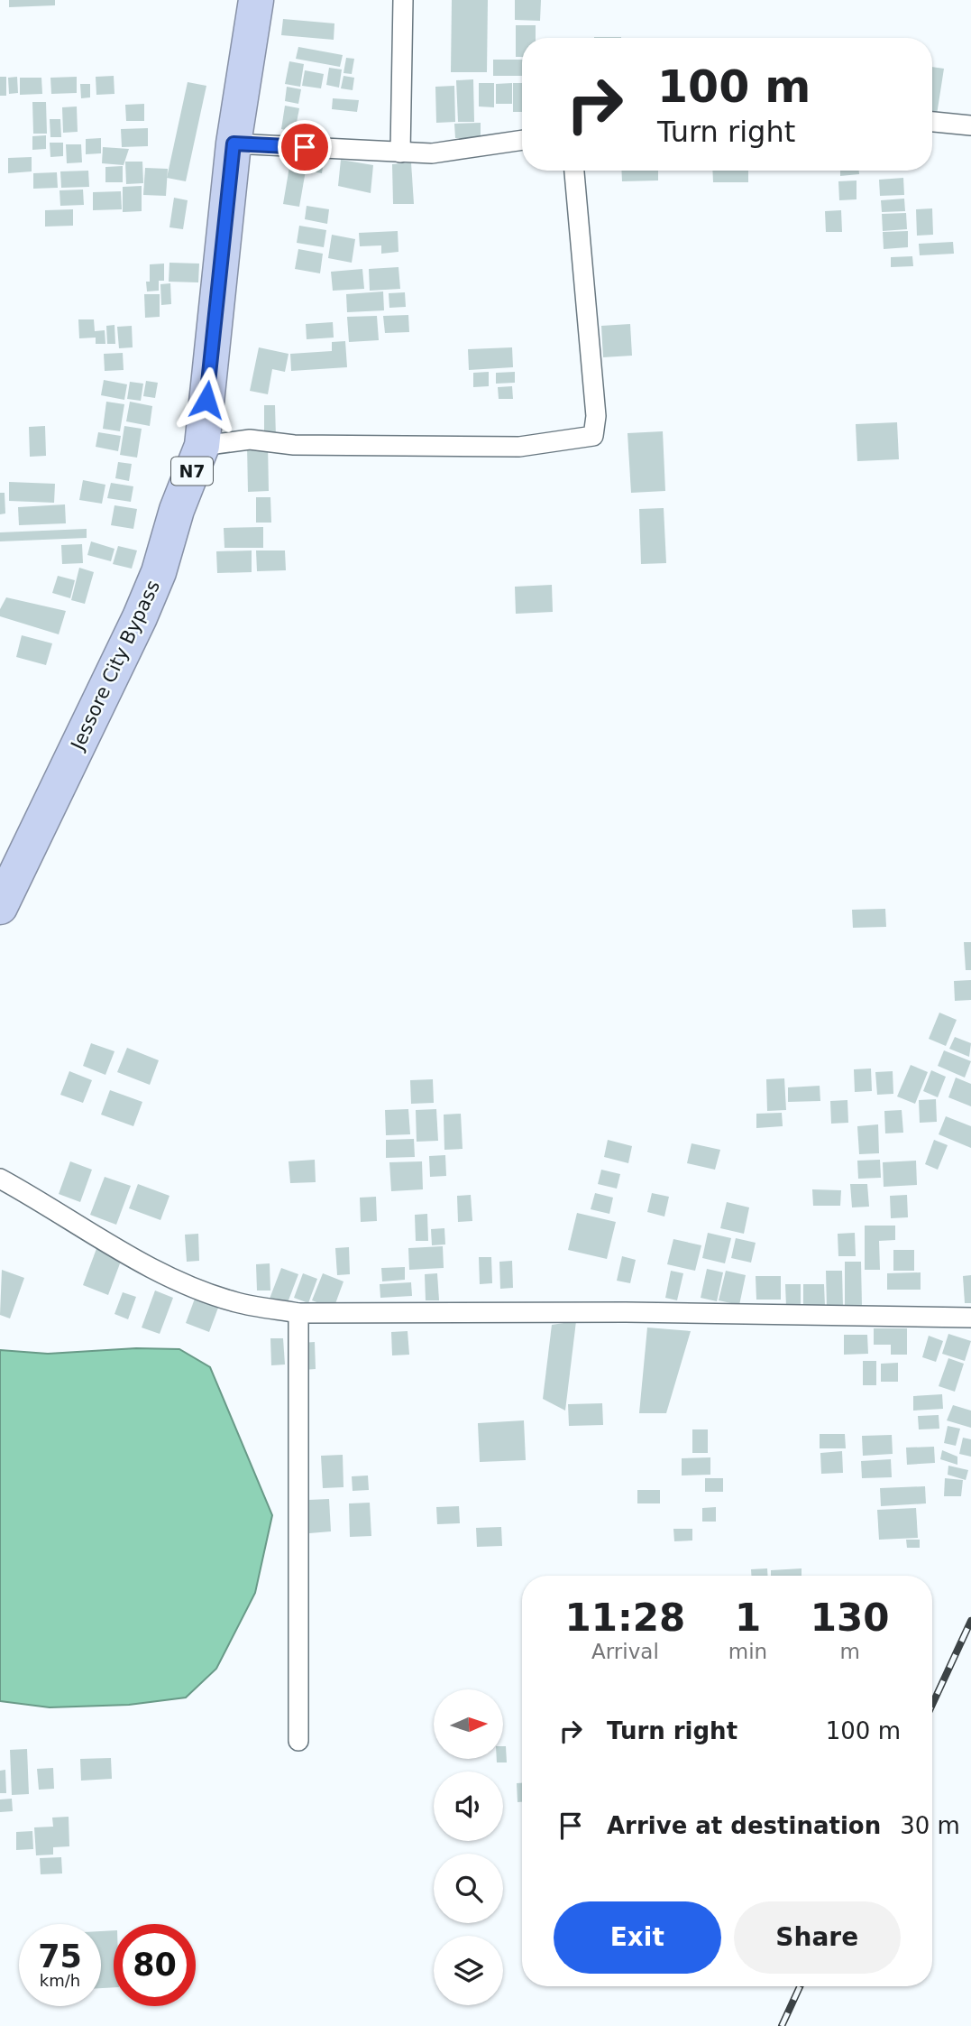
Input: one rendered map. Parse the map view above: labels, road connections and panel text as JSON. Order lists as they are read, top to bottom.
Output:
{
  "streets": {
    "highway": ["N7", "Jessore City Bypass"]
  },
  "north": "right",
  "page": {
    "turn": ["100 m", "Turn right"],
    "eta": [
      "11:28",
      "Arrival",
      "1",
      "min",
      "130",
      "m"
    ],
    "list": [
      {
        "name": "Turn right",
        "value": "100 m"
      },
      {
        "name": "Arrive at destination",
        "value": "30 m"
      }
    ],
    "buttons": ["Exit", "Share"],
    "speed": "75 km/h",
    "limit": "80"
  }
}
